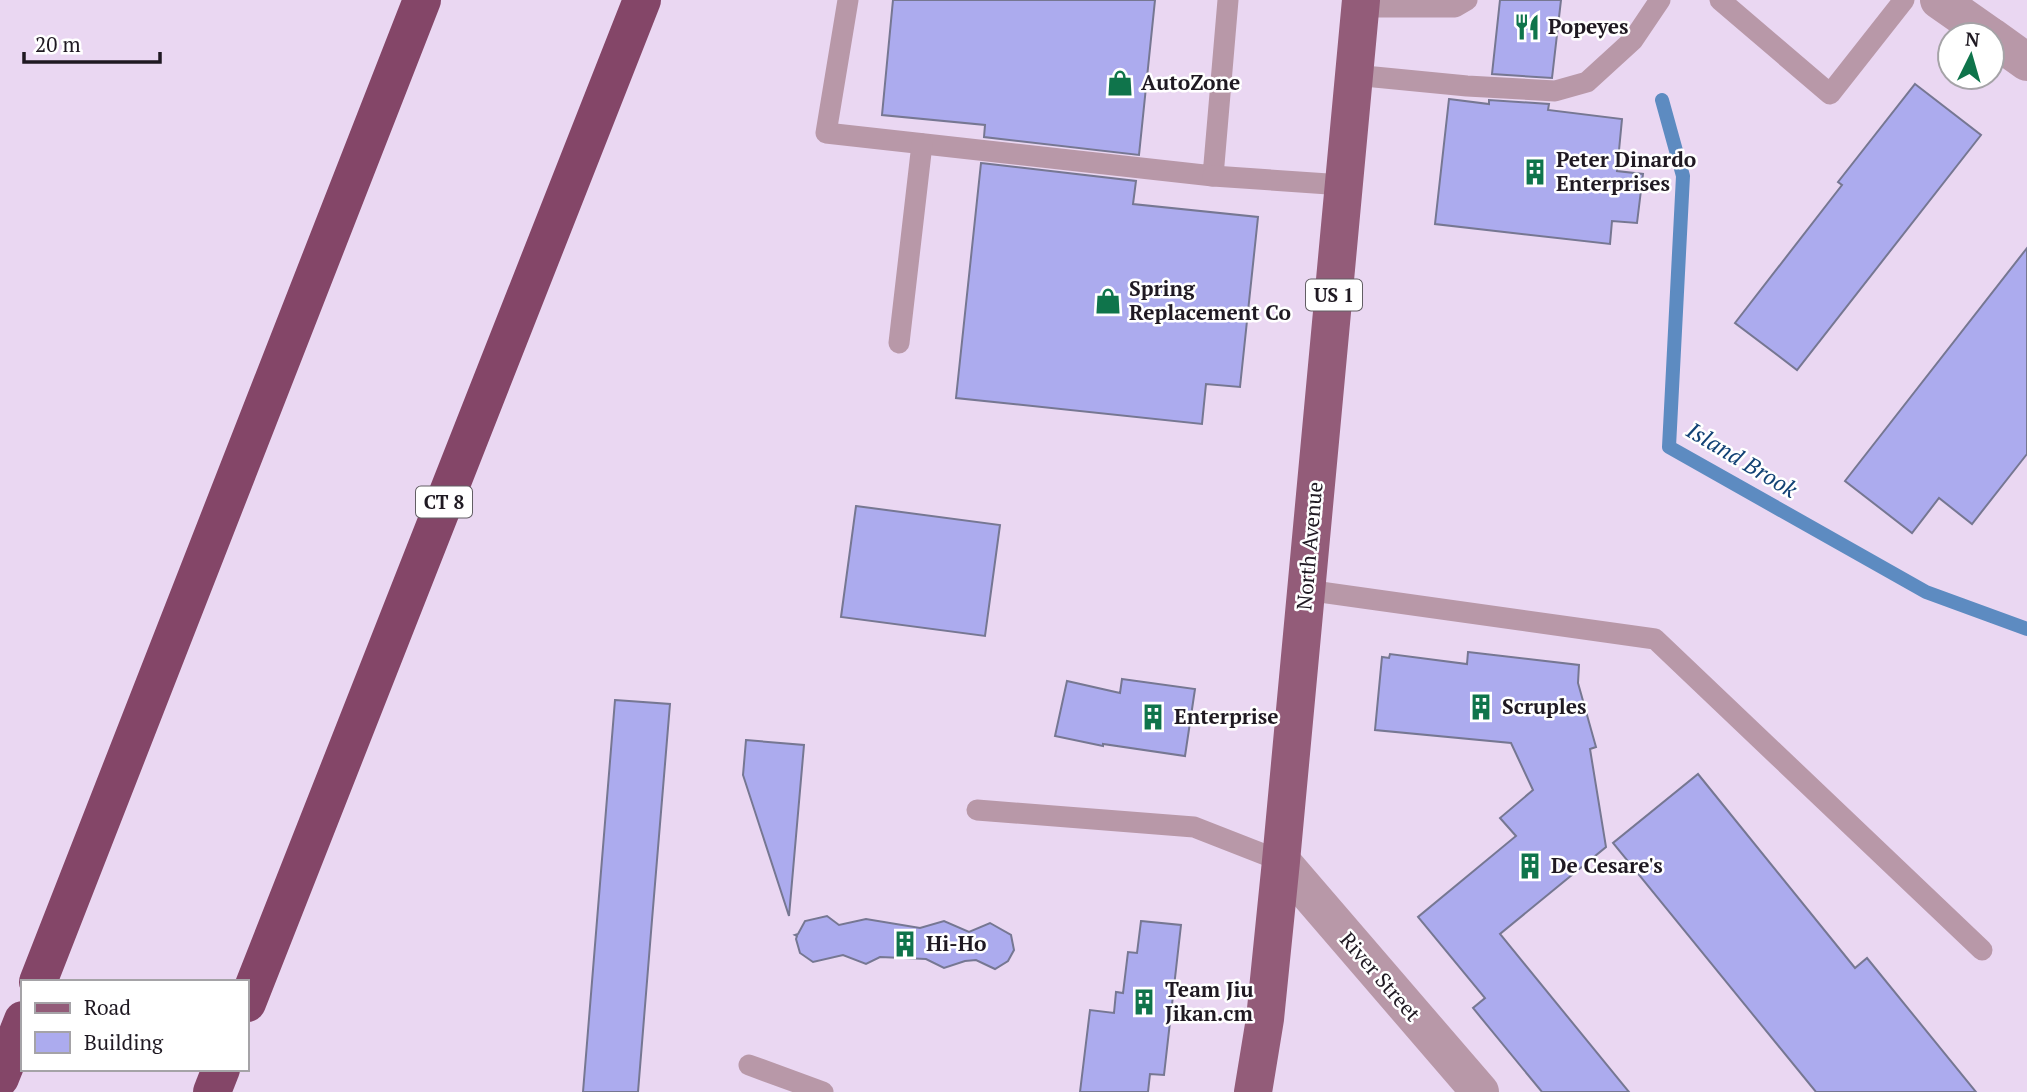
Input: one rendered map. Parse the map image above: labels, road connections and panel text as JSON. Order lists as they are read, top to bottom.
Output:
{
  "streets": {
    "highway": ["CT 8"],
    "main road": ["US 1", "North Avenue"],
    "street": ["River Street"]
  },
  "crossings": [
    ["North Avenue", "River Street"]
  ],
  "water": ["Island Brook"],
  "places": {
    "restaurant": ["Popeyes"],
    "shop": ["AutoZone", "Spring Replacement Co"],
    "building": [
      "Peter Dinardo Enterprises",
      "Scruples",
      "Enterprise",
      "De Cesare's",
      "Hi-Ho",
      "Team Jiu Jikan.cm"
    ]
  },
  "legend": ["Road", "Building"],
  "scale_bar": "20 m",
  "north": "top"
}
